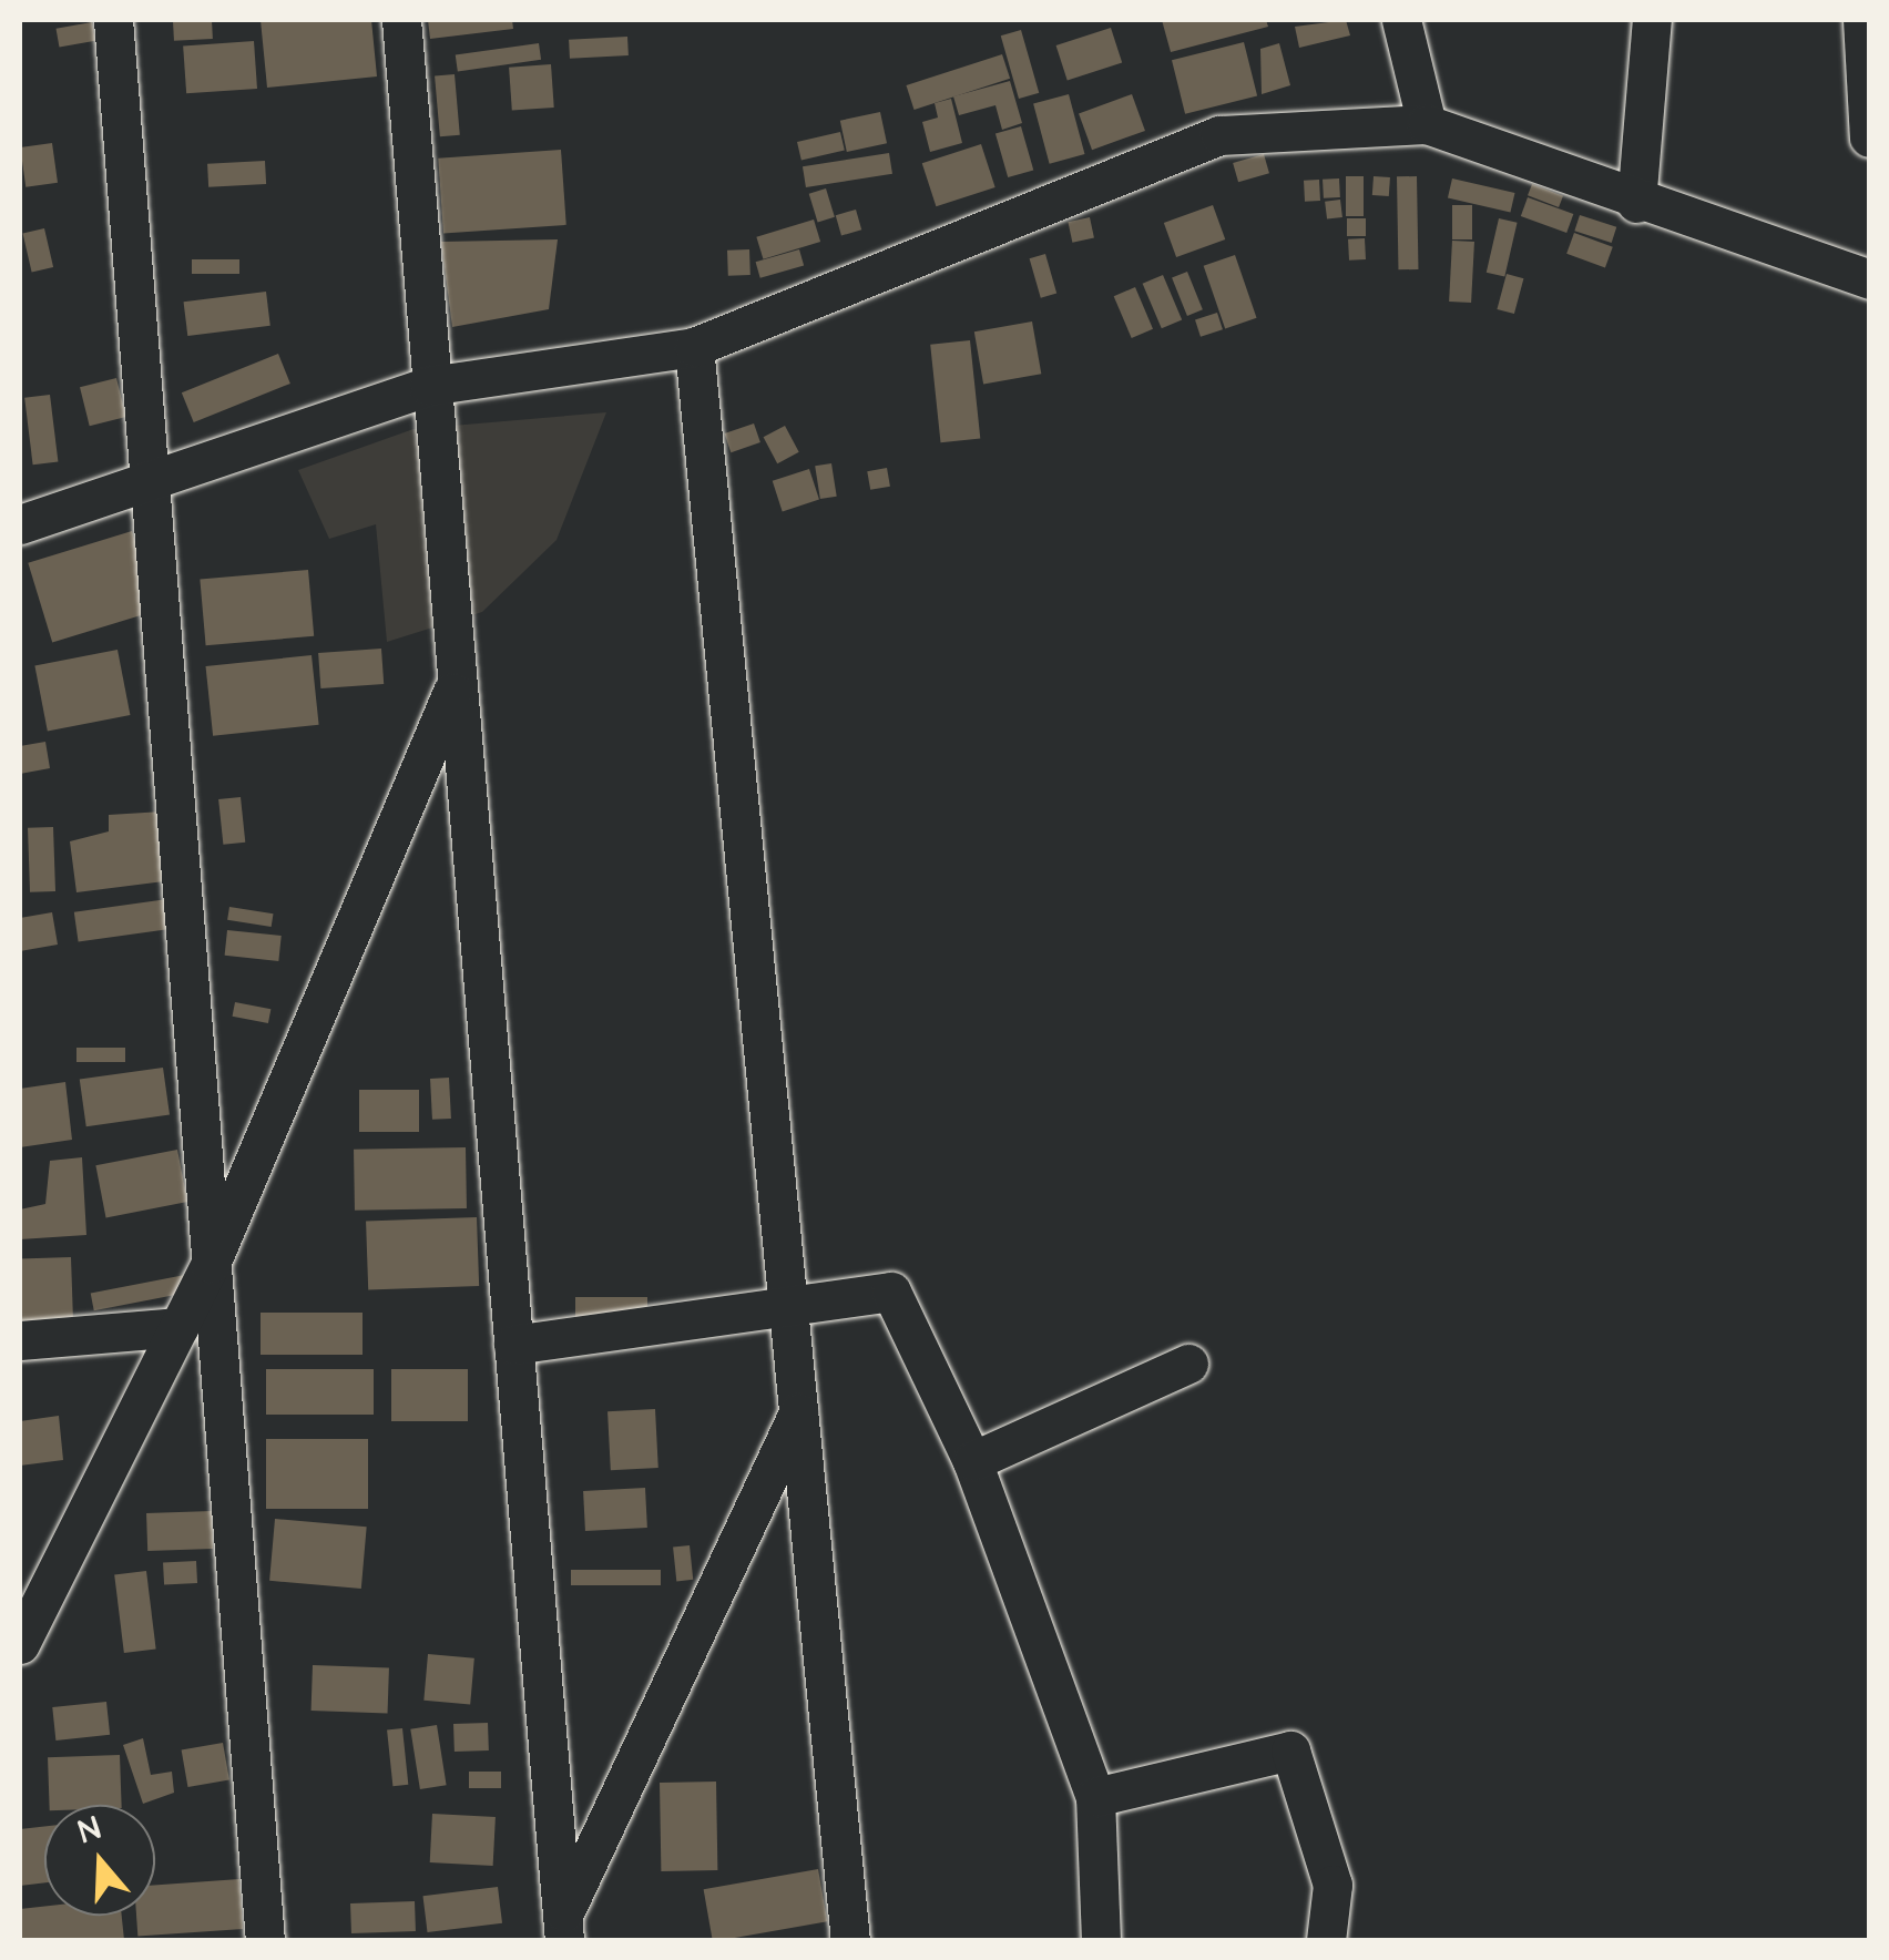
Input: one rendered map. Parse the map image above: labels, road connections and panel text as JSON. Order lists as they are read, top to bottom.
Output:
{
  "north": "top"
}
